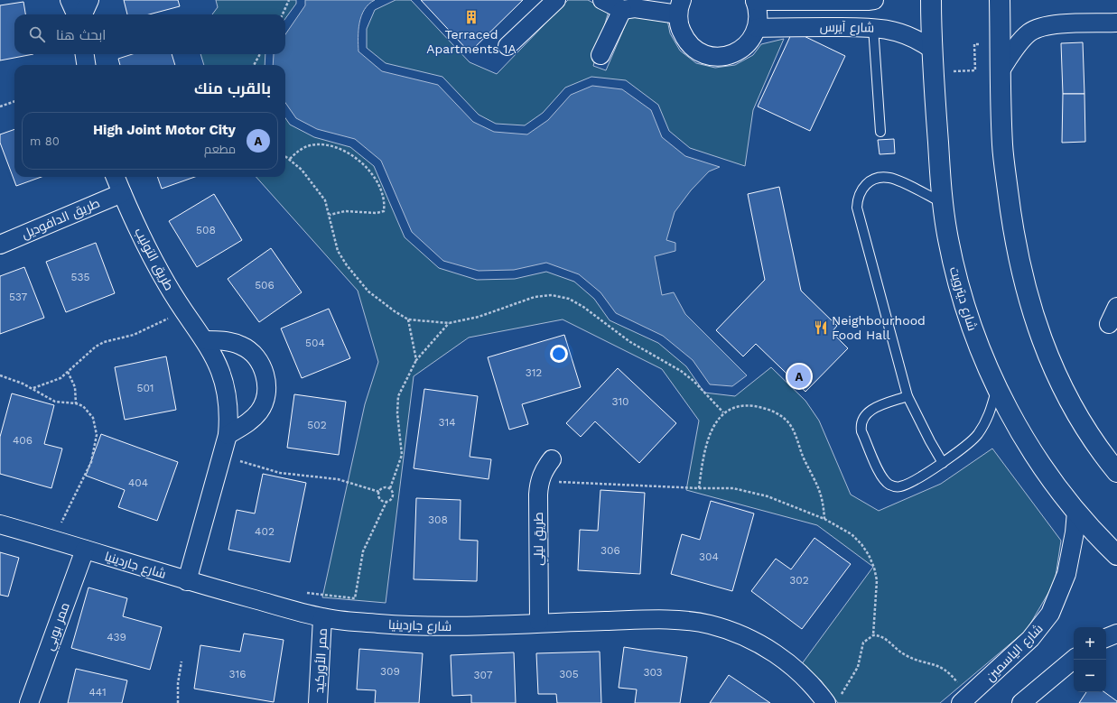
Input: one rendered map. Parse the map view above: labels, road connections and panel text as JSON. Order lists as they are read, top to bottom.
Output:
{
  "streets": {
    "street": [
      "شارع آيرس",
      "طريق الدافوديل",
      "طريق التوليب",
      "شارع ديترويت",
      "طريق ليلي",
      "شارع جاردينيا",
      "ممر بوبي",
      "شارع الياسمين",
      "ممر الأوركيد"
    ]
  },
  "crossings": [
    ["شارع آيرس", "شارع ديترويت"],
    ["طريق الدافوديل", "طريق التوليب"],
    ["طريق التوليب", "شارع جاردينيا"],
    ["شارع ديترويت", "شارع الياسمين"],
    ["طريق ليلي", "شارع جاردينيا"],
    ["شارع جاردينيا", "ممر بوبي"],
    ["شارع جاردينيا", "ممر الأوركيد"]
  ],
  "places": {
    "building": ["Terraced Apartments 1A"],
    "restaurant": ["Neighbourhood Food Hall"]
  },
  "house_numbers": [
    "508",
    "535",
    "506",
    "537",
    "504",
    "312",
    "501",
    "310",
    "314",
    "502",
    "406",
    "404",
    "308",
    "402",
    "306",
    "304",
    "302",
    "439",
    "309",
    "303",
    "316",
    "305",
    "307",
    "441"
  ],
  "page": {
    "search": "ابحث هنا",
    "heading": "بالقرب منك",
    "list": [
      {
        "mark": "A",
        "name": "High Joint Motor City",
        "note": "مطعم",
        "value": "80 m"
      }
    ],
    "pins": "A",
    "map_buttons": ["+", "−"]
  }
}
